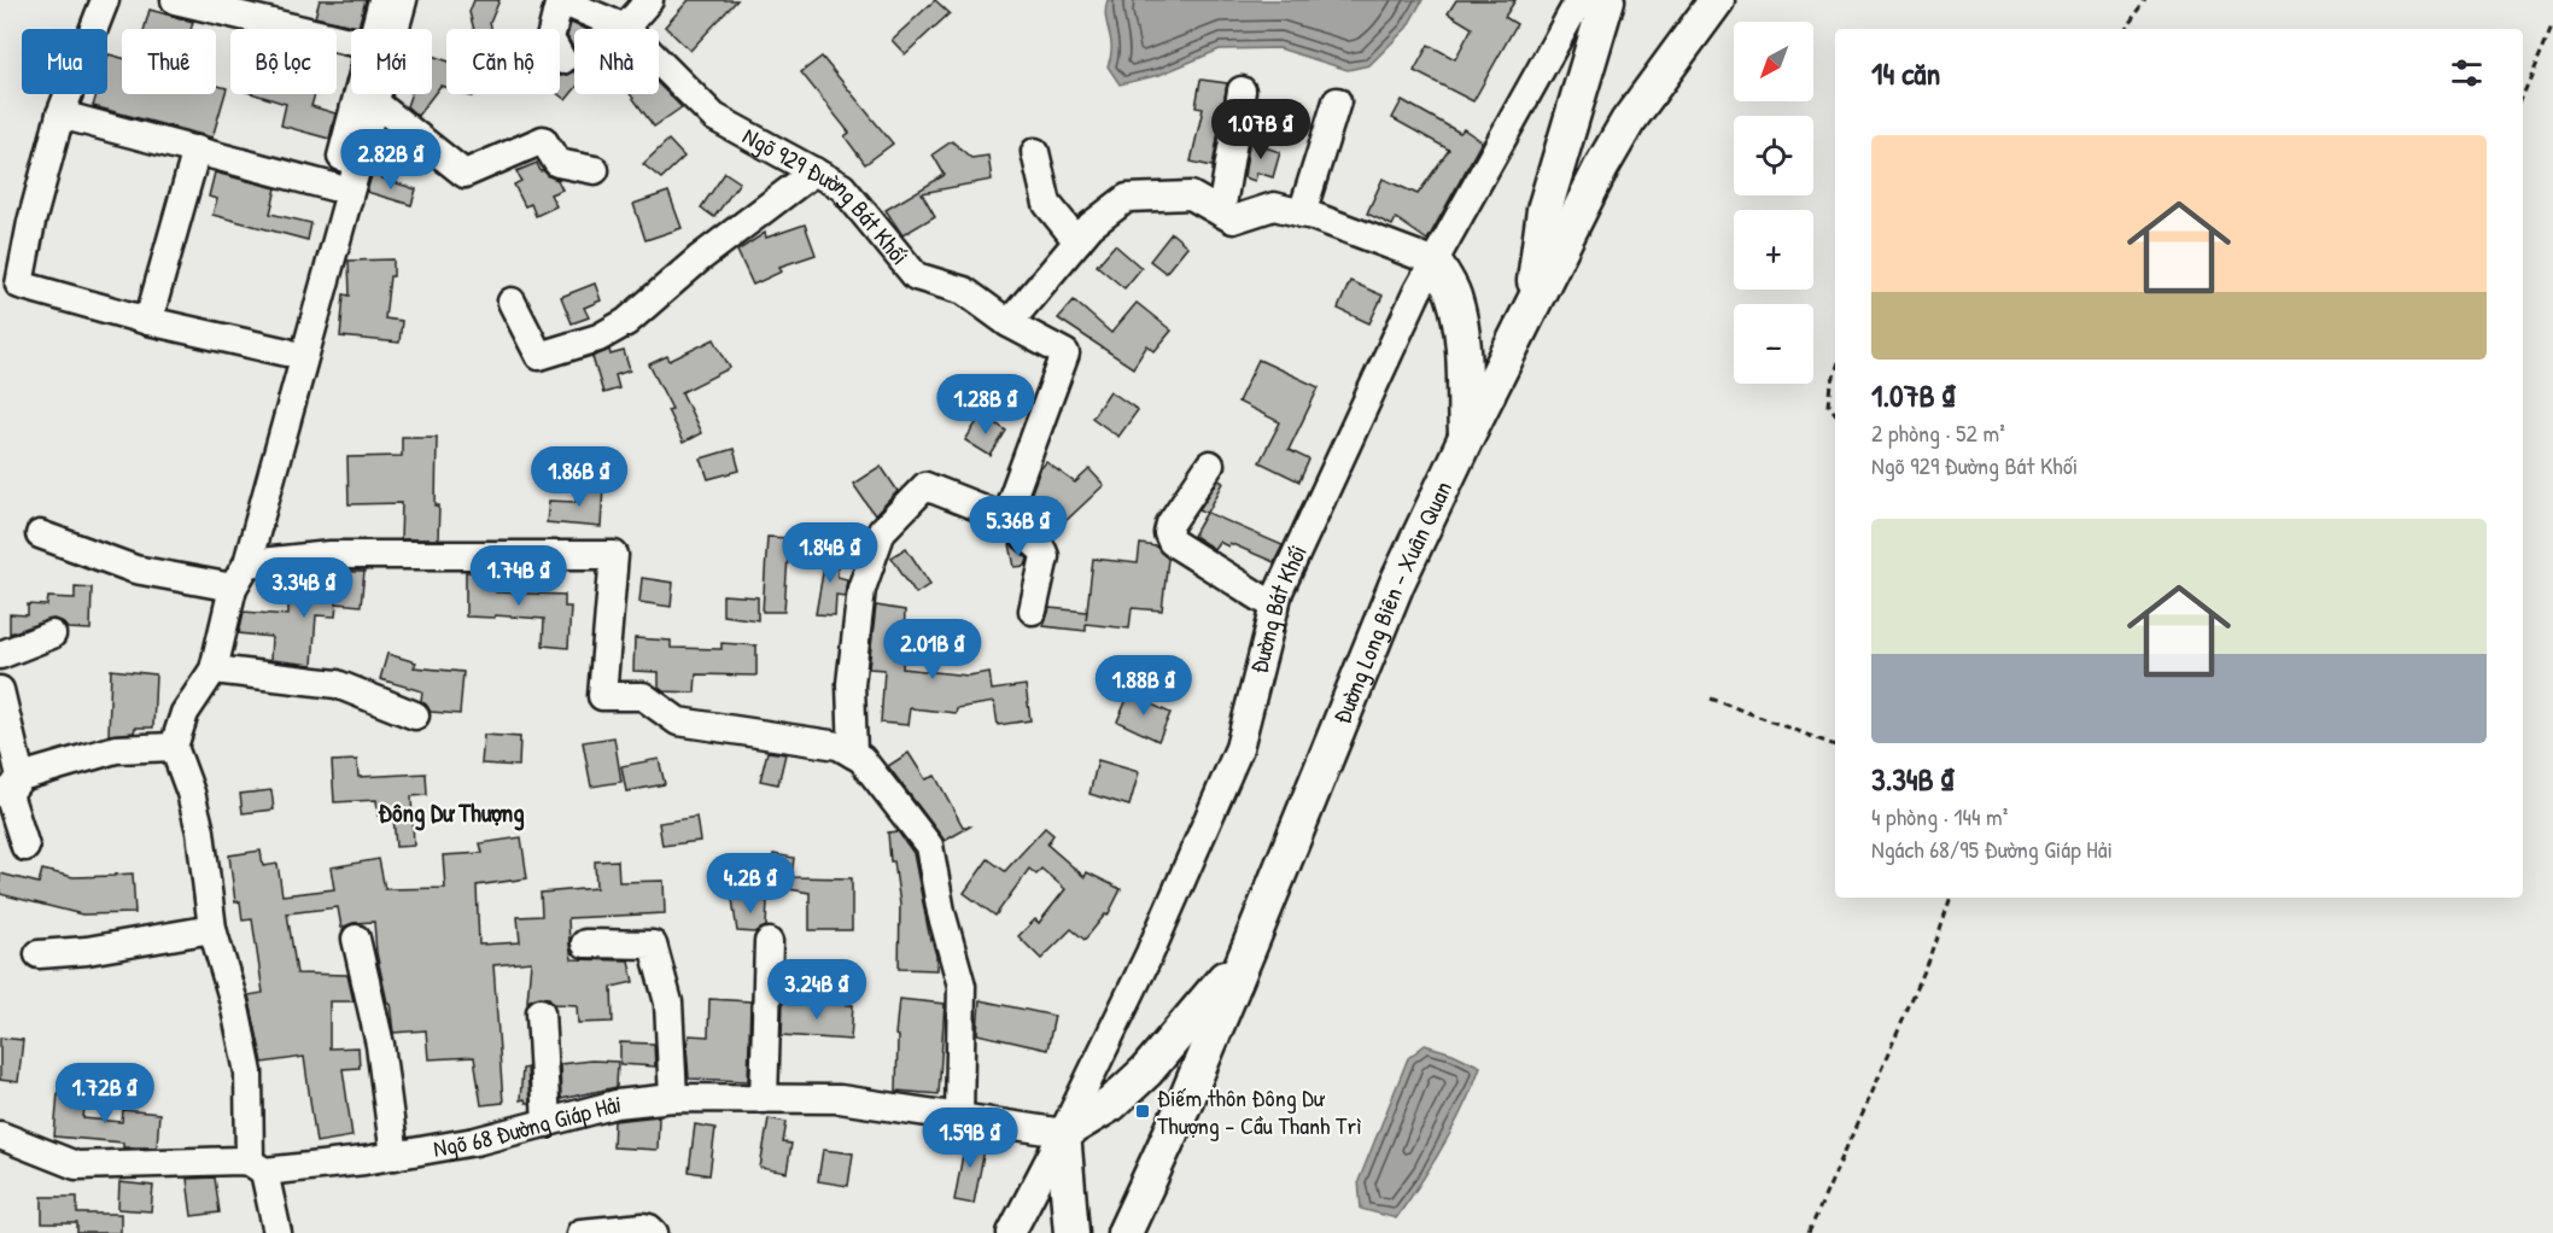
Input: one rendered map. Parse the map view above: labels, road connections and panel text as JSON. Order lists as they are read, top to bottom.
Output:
{
  "streets": {
    "main road": ["Đường Long Biên – Xuân Quan"],
    "street": ["Ngõ 929 Đường Bát Khối", "Đường Bát Khối", "Ngõ 68 Đường Giáp Hải"]
  },
  "crossings": [
    ["Đường Bát Khối", "Ngõ 68 Đường Giáp Hải"]
  ],
  "districts": ["Đông Dư Thượng"],
  "places": {
    "transit": ["Điếm thôn Đông Dư Thượng - Cầu Thanh Trì"]
  },
  "north": "bottom left",
  "page": {
    "map_buttons": ["+", "−"],
    "chip": [
      "Mua",
      "Thuê",
      "Bộ lọc",
      "Mới",
      "Căn hộ",
      "Nhà"
    ],
    "heading": "14 căn",
    "price": [
      "1.07B ₫",
      "2.82B ₫",
      "1.28B ₫",
      "1.86B ₫",
      "5.36B ₫",
      "1.84B ₫",
      "1.74B ₫",
      "3.34B ₫",
      "2.01B ₫",
      "1.88B ₫",
      "4.2B ₫",
      "3.24B ₫",
      "1.72B ₫",
      "1.59B ₫"
    ],
    "list": [
      {
        "name": "1.07B ₫",
        "note": "2 phòng · 52 m² · Ngõ 929 Đường Bát Khối"
      },
      {
        "name": "3.34B ₫",
        "note": "4 phòng · 144 m² · Ngách 68/95 Đường Giáp Hải"
      }
    ]
  }
}
